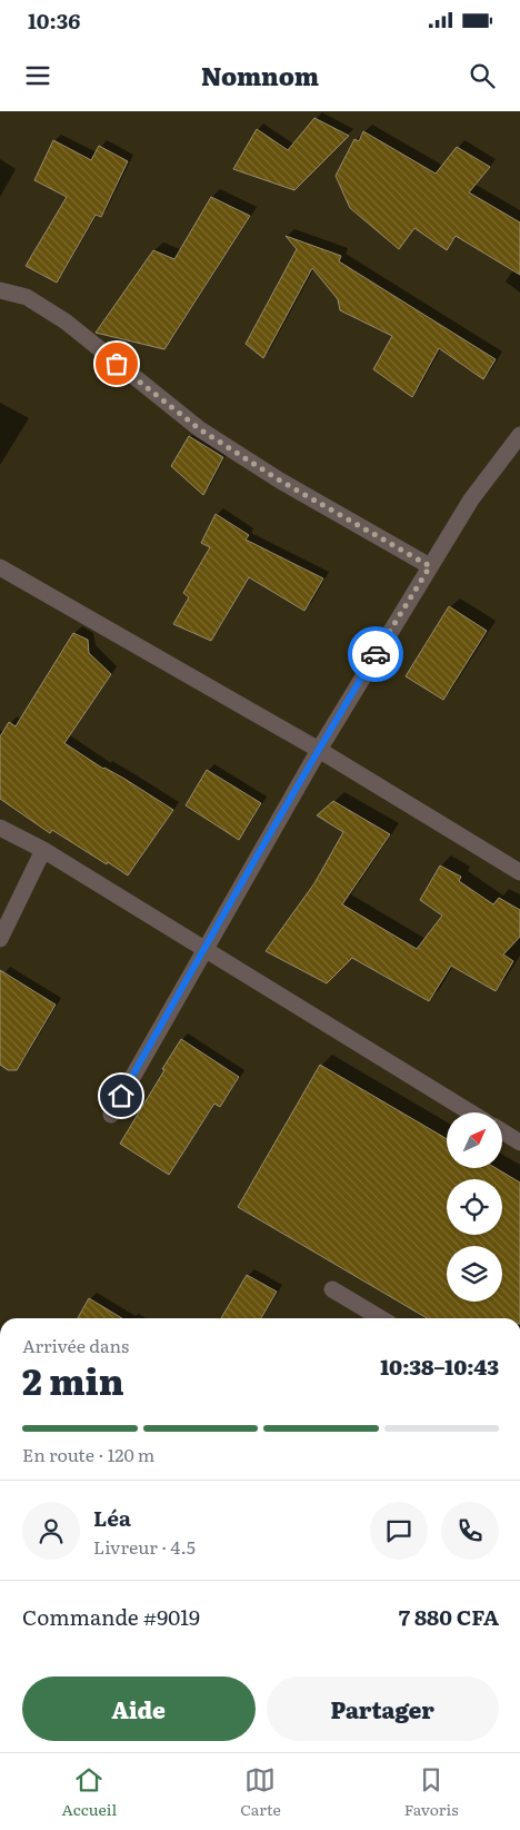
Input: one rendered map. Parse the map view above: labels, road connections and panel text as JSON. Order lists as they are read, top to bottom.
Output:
{
  "north": "top right",
  "page": {
    "status": "10:36",
    "header": "Nomnom",
    "heading": ["2 min", "Arrivée dans", "10:38–10:43"],
    "panel": [
      "Léa",
      "Livreur · 4.5",
      "Commande #9019",
      "7 880 CFA"
    ],
    "bar": "En route · 120 m",
    "buttons": ["Aide", "Partager"],
    "tabs": ["Accueil", "Carte", "Favoris"]
  }
}
